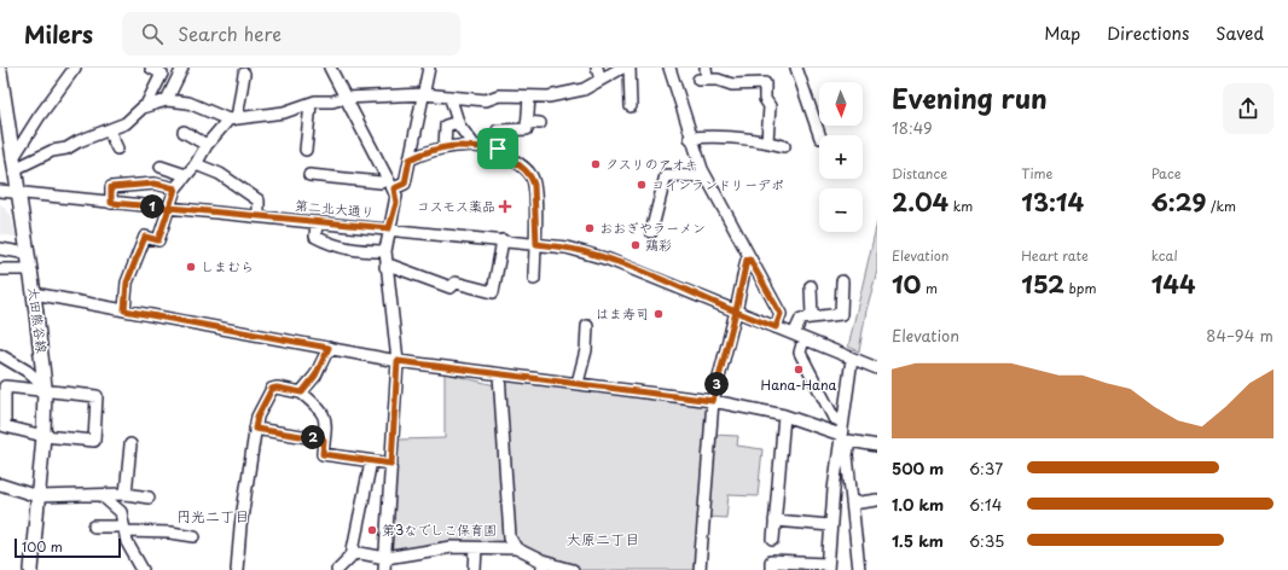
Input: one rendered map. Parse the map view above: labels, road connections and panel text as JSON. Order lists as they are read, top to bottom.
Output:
{
  "streets": {
    "main road": ["太田熊谷線"],
    "street": ["第二北大通り"]
  },
  "crossings": [
    ["第二北大通り", "太田熊谷線"]
  ],
  "districts": ["円光二丁目", "大原二丁目"],
  "places": {
    "other": [
      "クスリのアオキ",
      "コインランドリーデポ",
      "おおぎやラーメン",
      "鶏彩",
      "しまむら",
      "はま寿司",
      "Hana-Hana",
      "第3なでしこ保育園"
    ],
    "health": ["コスモス薬品"]
  },
  "scale_bar": "100 m",
  "north": "bottom",
  "page": {
    "header": "Milers",
    "search": "Search here",
    "nav": ["Map", "Directions", "Saved"],
    "heading": ["Evening run", "18:49"],
    "map_buttons": ["+", "−"],
    "stats": [
      ["Distance", "2.04 km"],
      ["Time", "13:14"],
      ["Pace", "6:29 /km"],
      ["Elevation", "10 m"],
      ["Heart rate", "152 bpm"],
      ["kcal", "144"]
    ],
    "pins": ["1", "3", "2"],
    "chart": ["Elevation", "84–94 m"],
    "list": [
      {
        "name": "500 m",
        "note": "6:37"
      },
      {
        "name": "1.0 km",
        "note": "6:14"
      },
      {
        "name": "1.5 km",
        "note": "6:35"
      }
    ],
    "scale": "100 m"
  }
}
